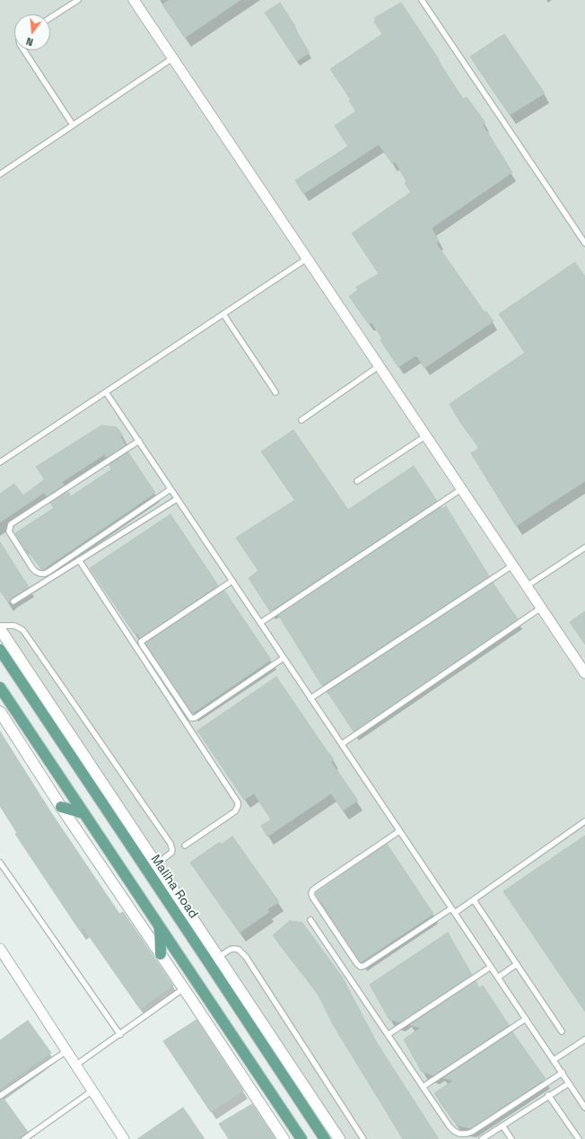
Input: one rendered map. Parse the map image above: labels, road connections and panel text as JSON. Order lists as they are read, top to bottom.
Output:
{
  "streets": {
    "main road": ["Maliha Road"]
  },
  "north": "bottom"
}
